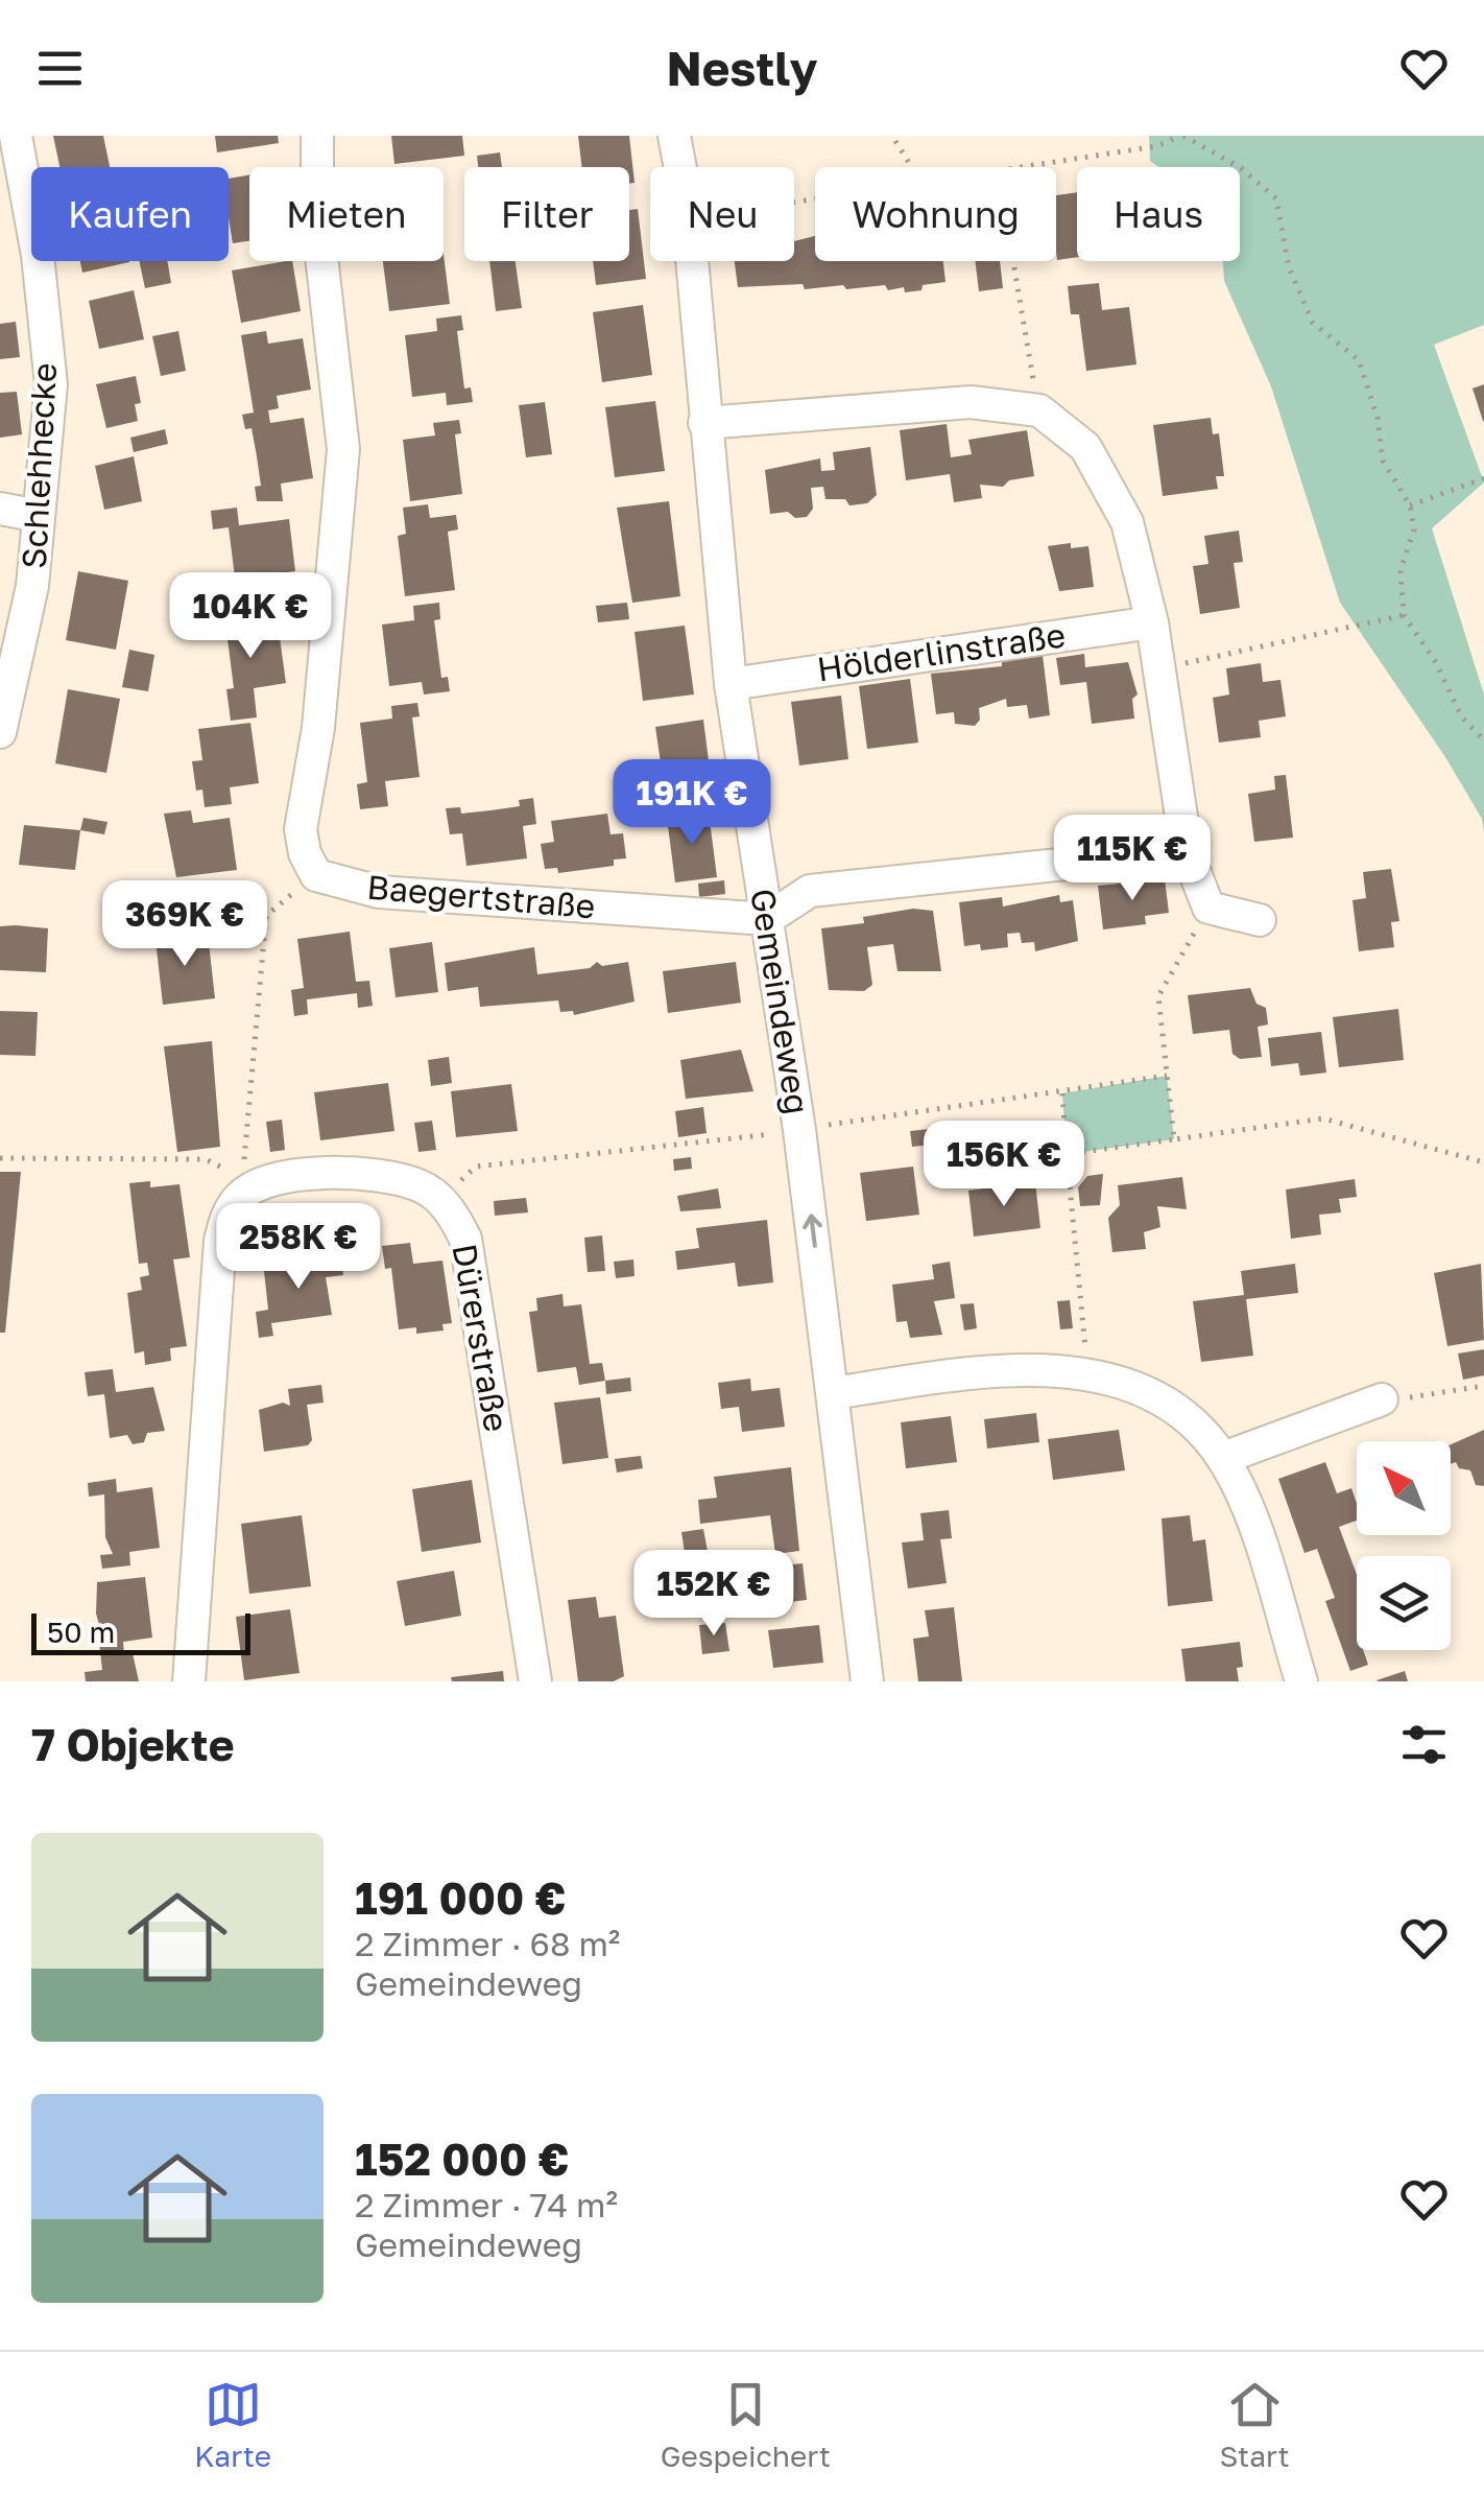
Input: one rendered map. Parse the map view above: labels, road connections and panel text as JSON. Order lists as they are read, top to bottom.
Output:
{
  "streets": {
    "street": [
      "Schlehhecke",
      "Hölderlinstraße",
      "Baegertstraße",
      "Gemeindeweg",
      "Dürerstraße"
    ]
  },
  "crossings": [
    ["Hölderlinstraße", "Gemeindeweg"],
    ["Baegertstraße", "Gemeindeweg"]
  ],
  "scale_bar": "50 m",
  "north": "top left",
  "page": {
    "header": "Nestly",
    "chip": [
      "Kaufen",
      "Mieten",
      "Filter",
      "Neu",
      "Wohnung",
      "Haus"
    ],
    "price": [
      "104K €",
      "191K €",
      "115K €",
      "369K €",
      "156K €",
      "258K €",
      "152K €"
    ],
    "scale": "50 m",
    "heading": "7 Objekte",
    "list": [
      {
        "name": "191 000 €",
        "note": "2 Zimmer · 68 m² · Gemeindeweg"
      },
      {
        "name": "152 000 €",
        "note": "2 Zimmer · 74 m² · Gemeindeweg"
      }
    ],
    "tabs": ["Karte", "Gespeichert", "Start"]
  }
}
